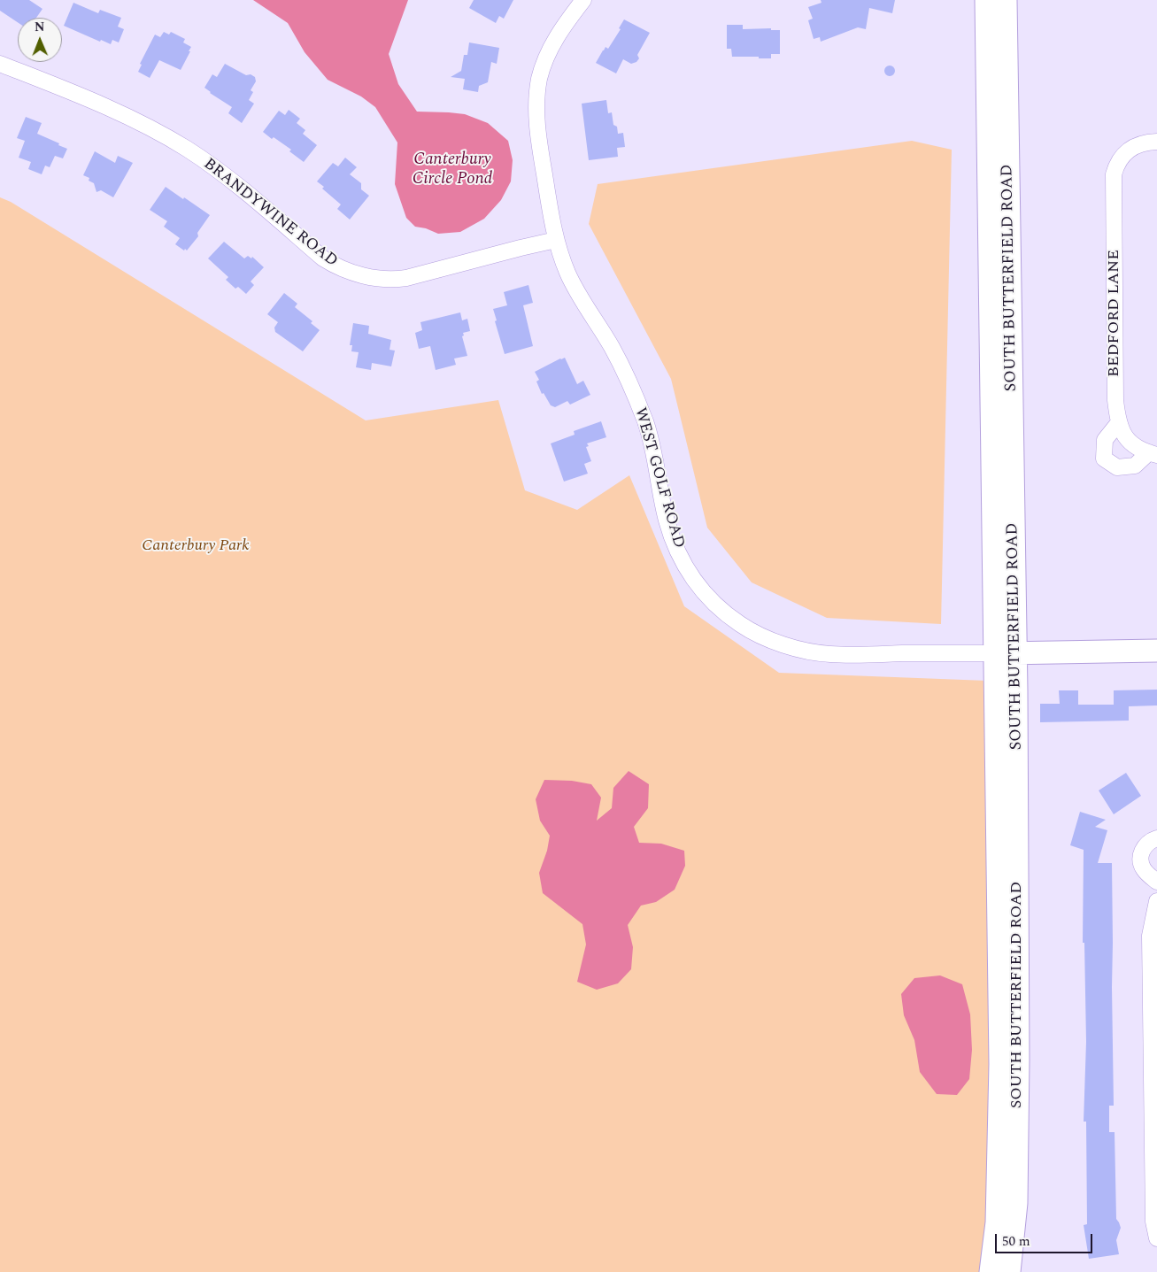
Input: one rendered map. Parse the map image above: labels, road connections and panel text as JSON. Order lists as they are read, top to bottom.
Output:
{
  "streets": {
    "main road": ["SOUTH BUTTERFIELD ROAD", "WEST GOLF ROAD"],
    "street": ["BRANDYWINE ROAD", "BEDFORD LANE"]
  },
  "crossings": [
    ["BRANDYWINE ROAD", "WEST GOLF ROAD"],
    ["SOUTH BUTTERFIELD ROAD", "WEST GOLF ROAD"]
  ],
  "water": ["Canterbury Circle Pond"],
  "parks": ["Canterbury Park"],
  "scale_bar": "50 m",
  "north": "top"
}
